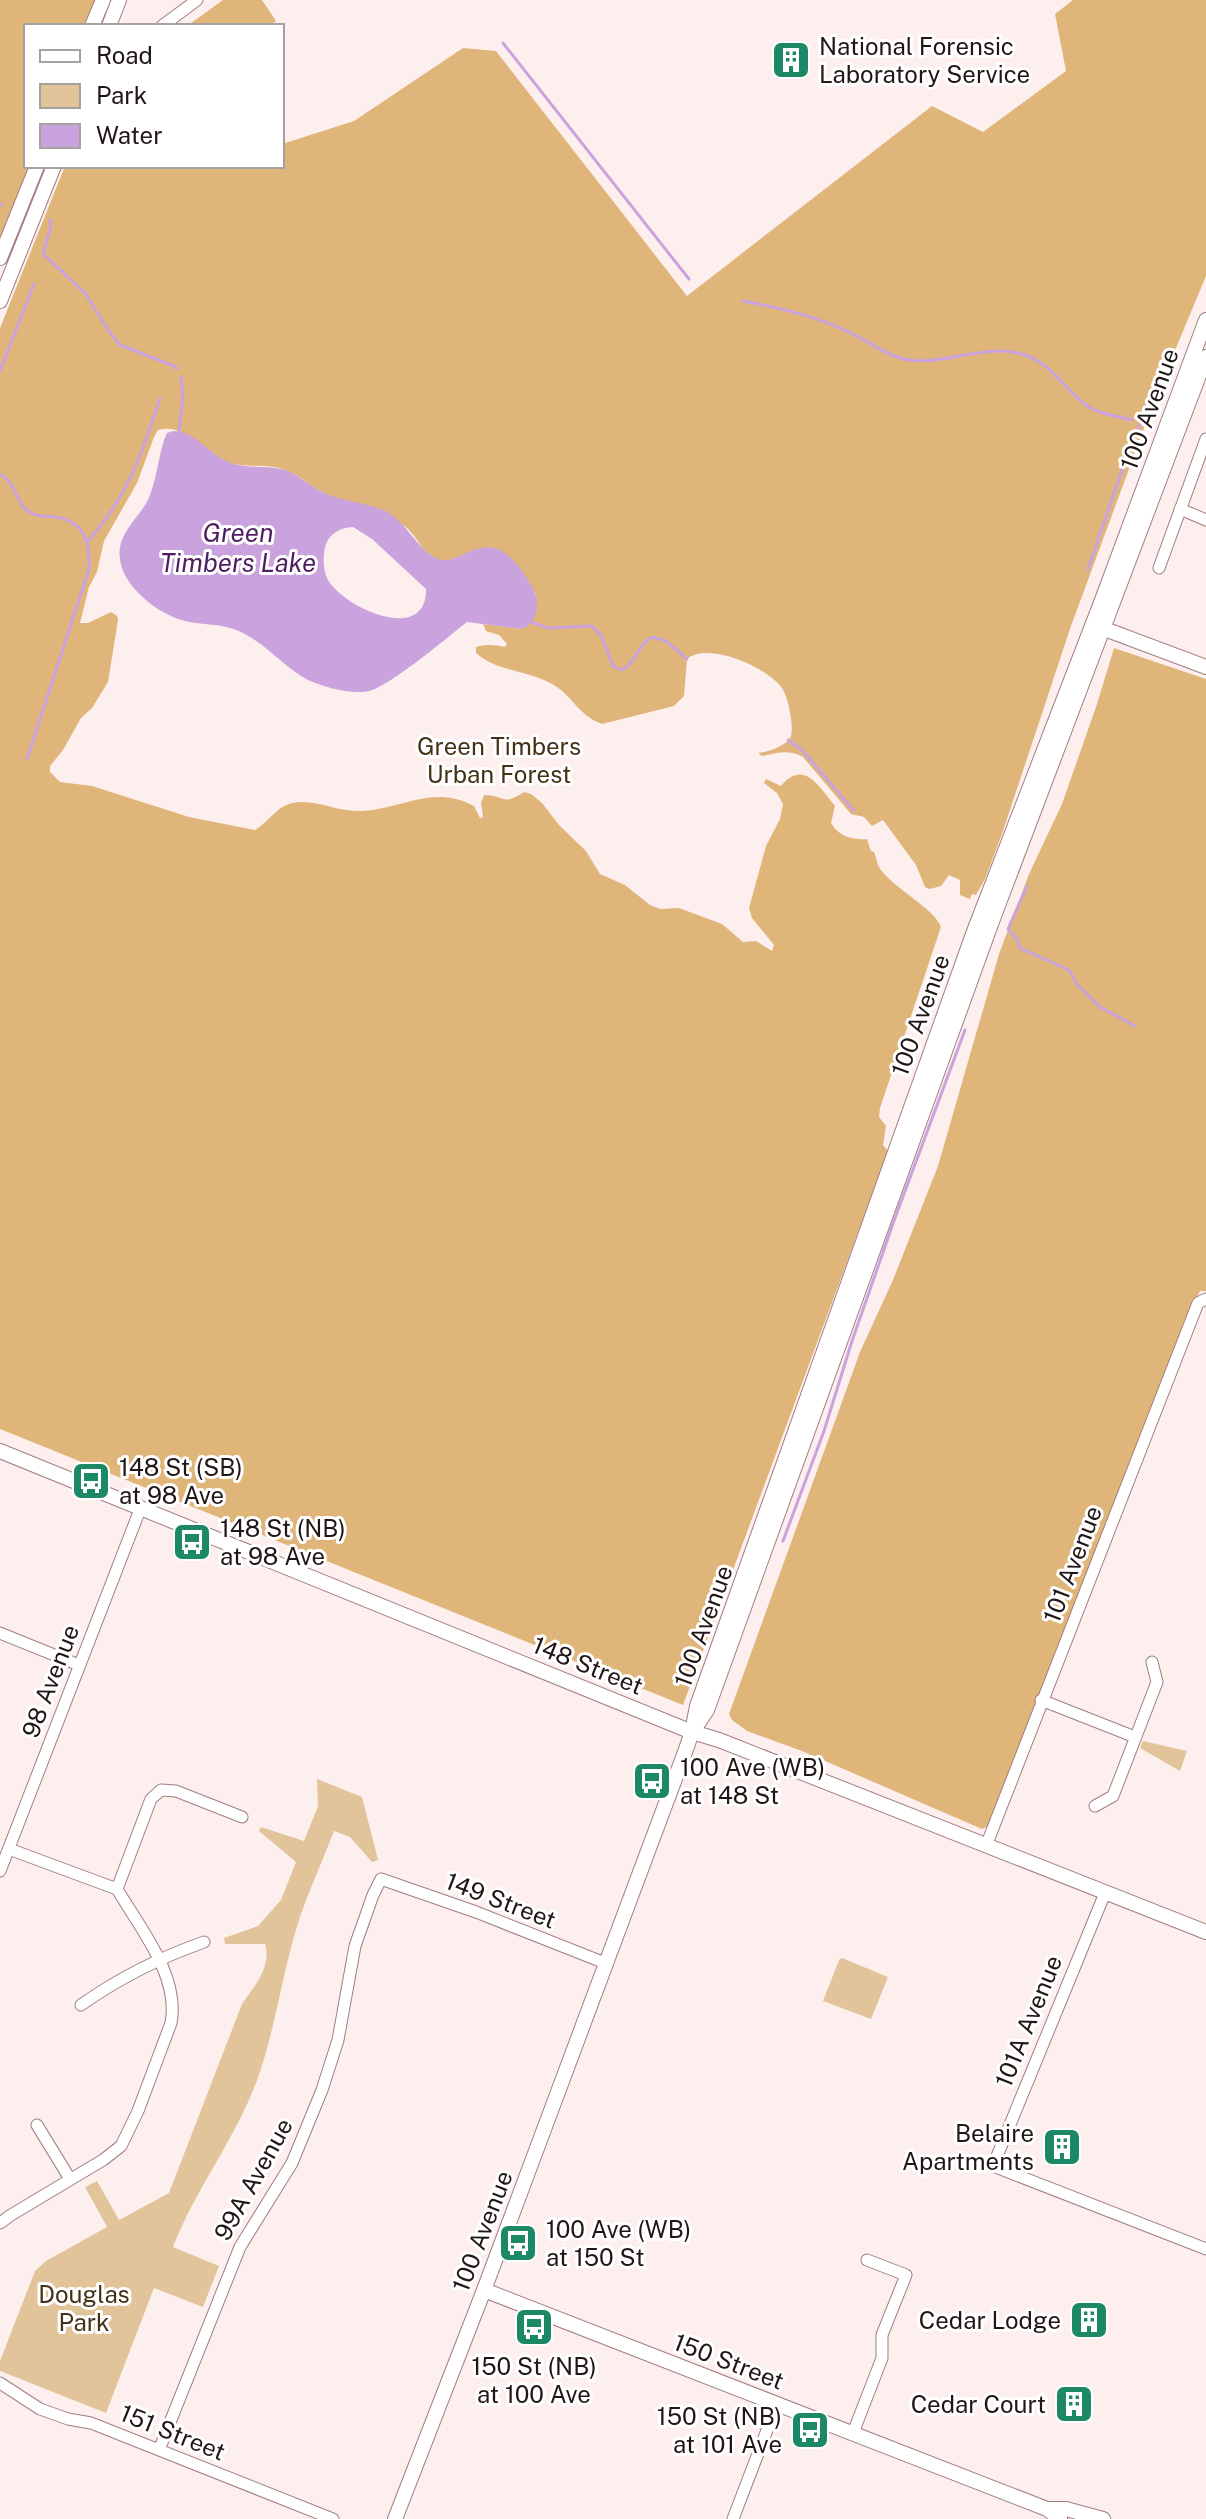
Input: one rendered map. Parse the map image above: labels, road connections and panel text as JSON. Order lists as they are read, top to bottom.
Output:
{
  "streets": {
    "main road": ["100 Avenue", "148 Street", "150 Street"],
    "street": [
      "101 Avenue",
      "98 Avenue",
      "149 Street",
      "101A Avenue",
      "99A Avenue",
      "151 Street"
    ]
  },
  "crossings": [
    ["100 Avenue", "148 Street"],
    ["100 Avenue", "149 Street"],
    ["100 Avenue", "150 Street"],
    ["101 Avenue", "148 Street"],
    ["148 Street", "98 Avenue"],
    ["148 Street", "101A Avenue"],
    ["149 Street", "99A Avenue"],
    ["99A Avenue", "151 Street"]
  ],
  "water": ["Green Timbers Lake"],
  "parks": ["Green Timbers Urban Forest", "Douglas Park"],
  "places": {
    "building": [
      "National Forensic Laboratory Service",
      "Belaire Apartments",
      "Cedar Lodge",
      "Cedar Court"
    ],
    "bus stop": [
      "148 St (SB) at 98 Ave",
      "148 St (NB) at 98 Ave",
      "100 Ave (WB) at 148 St",
      "100 Ave (WB) at 150 St",
      "150 St (NB) at 100 Ave",
      "150 St (NB) at 101 Ave"
    ]
  },
  "legend": ["Road", "Park", "Water"]
}
